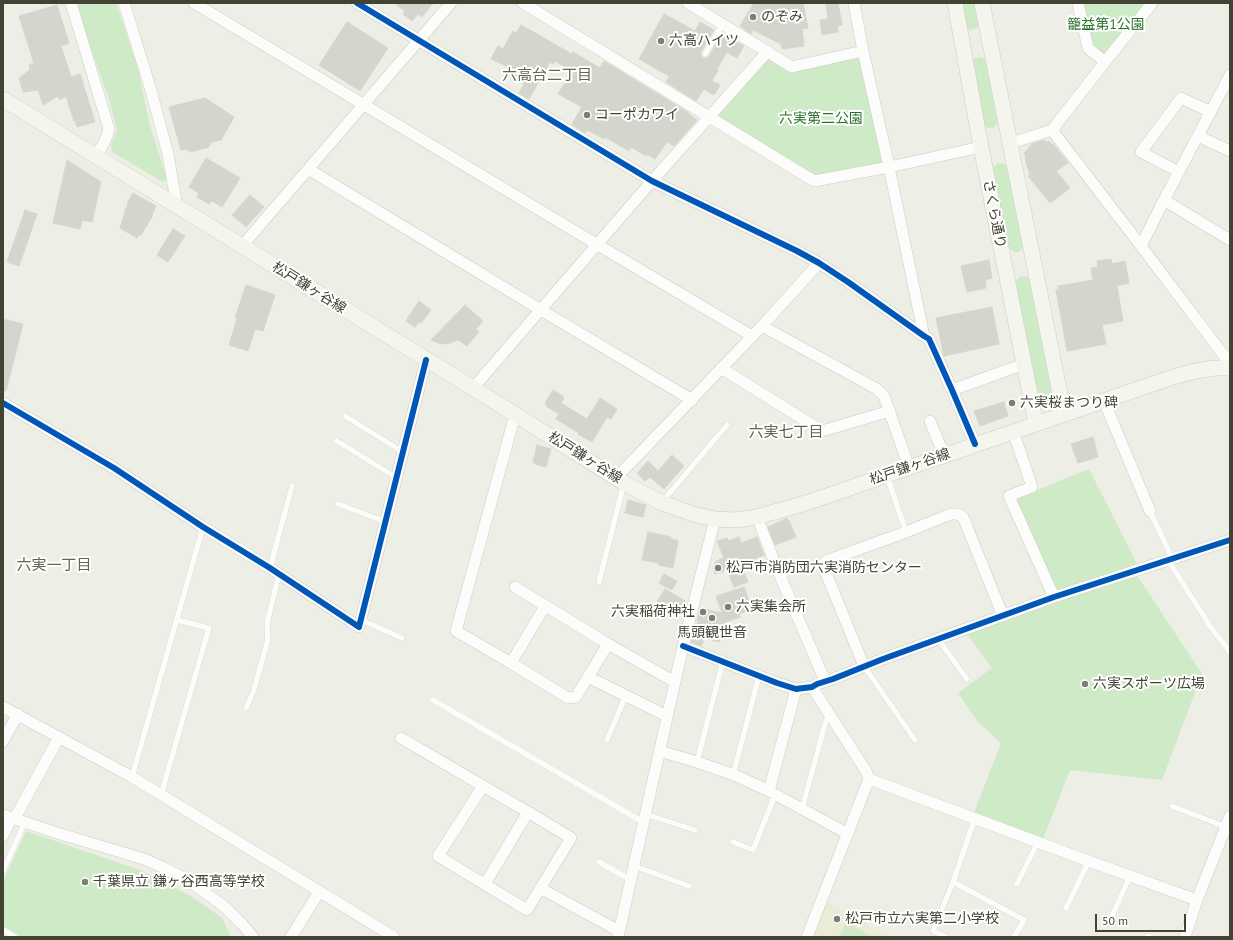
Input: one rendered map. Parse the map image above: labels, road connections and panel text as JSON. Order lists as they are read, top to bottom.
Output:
{
  "streets": {
    "main road": ["さくら通り", "松戸鎌ヶ谷線"]
  },
  "crossings": [
    ["さくら通り", "松戸鎌ヶ谷線"]
  ],
  "districts": ["六高台二丁目", "六実七丁目", "六実一丁目"],
  "parks": ["籠益第1公園", "六実第二公園"],
  "places": [
    "のぞみ",
    "六高ハイツ",
    "コーポカワイ",
    "六実桜まつり碑",
    "松戸市消防団六実消防センター",
    "六実集会所",
    "六実稲荷神社",
    "馬頭観世音",
    "六実スポーツ広場",
    "千葉県立 鎌ヶ谷西高等学校",
    "松戸市立六実第二小学校"
  ],
  "scale_bar": "50 m"
}
